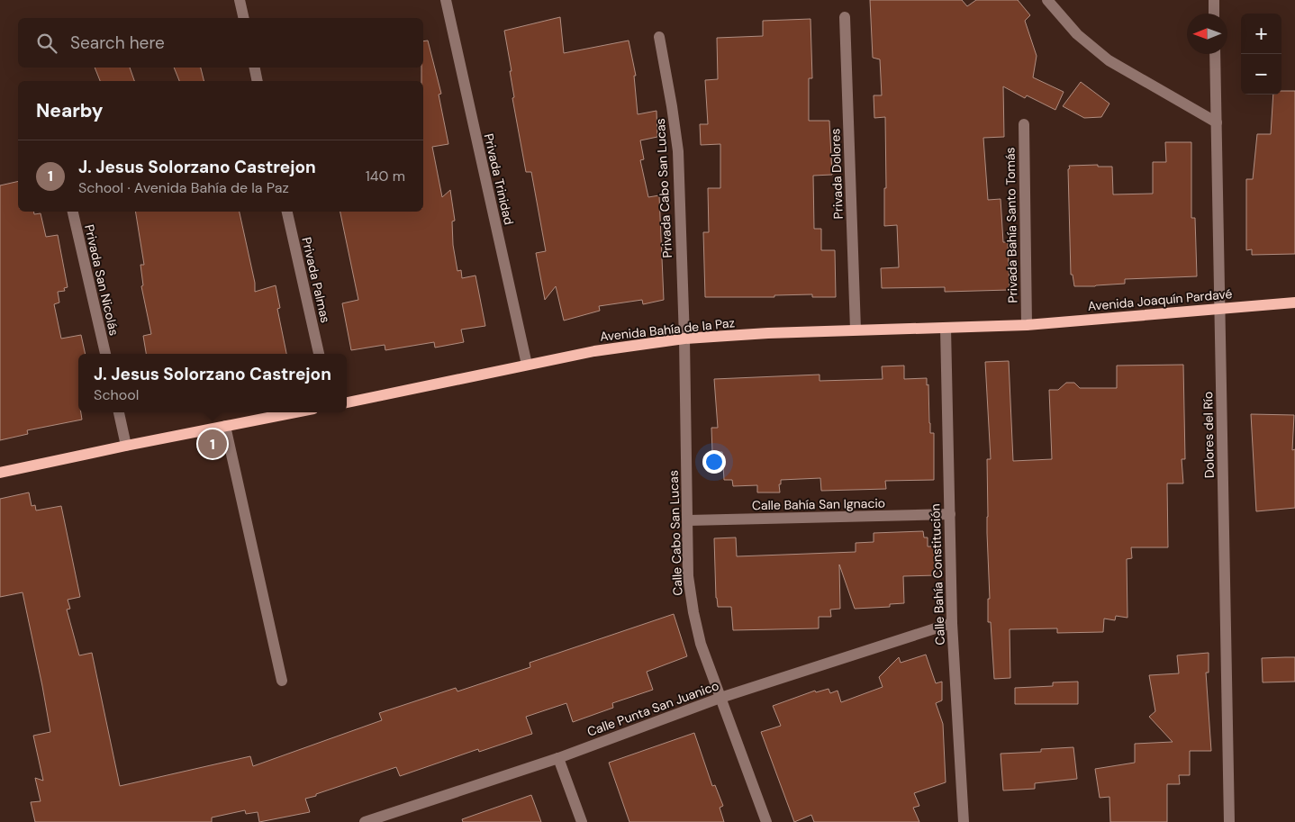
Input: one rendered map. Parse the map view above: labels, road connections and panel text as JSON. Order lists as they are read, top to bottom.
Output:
{
  "streets": {
    "main road": ["Avenida Joaquín Pardavé", "Avenida Bahía de la Paz"],
    "street": [
      "Privada Dolores",
      "Privada Trinidad",
      "Privada Cabo San Lucas",
      "Privada Bahía Santo Tomás",
      "Privada San Nicolás",
      "Privada Palmas",
      "Dolores del Río",
      "Calle Bahía San Ignacio",
      "Calle Cabo San Lucas",
      "Calle Bahía Constitución",
      "Calle Punta San Juanico"
    ]
  },
  "crossings": [
    ["Privada Dolores", "Avenida Bahía de la Paz"],
    ["Privada Trinidad", "Avenida Bahía de la Paz"],
    ["Privada Cabo San Lucas", "Avenida Bahía de la Paz"],
    ["Privada Cabo San Lucas", "Calle Cabo San Lucas"],
    ["Privada Bahía Santo Tomás", "Avenida Joaquín Pardavé"],
    ["Privada Bahía Santo Tomás", "Avenida Bahía de la Paz"],
    ["Avenida Joaquín Pardavé", "Avenida Bahía de la Paz"],
    ["Avenida Joaquín Pardavé", "Dolores del Río"],
    ["Avenida Bahía de la Paz", "Calle Cabo San Lucas"],
    ["Avenida Bahía de la Paz", "Calle Bahía Constitución"],
    ["Calle Bahía San Ignacio", "Calle Cabo San Lucas"],
    ["Calle Bahía San Ignacio", "Calle Bahía Constitución"],
    ["Calle Cabo San Lucas", "Calle Punta San Juanico"],
    ["Calle Bahía Constitución", "Calle Punta San Juanico"]
  ],
  "north": "left",
  "page": {
    "map_buttons": ["+", "−"],
    "search": "Search here",
    "heading": "Nearby",
    "list": [
      {
        "mark": "1",
        "name": "J. Jesus Solorzano Castrejon",
        "note": "School · Avenida Bahía de la Paz",
        "value": "140 m"
      }
    ],
    "popup": ["J. Jesus Solorzano Castrejon", "School"],
    "pins": "1"
  }
}
